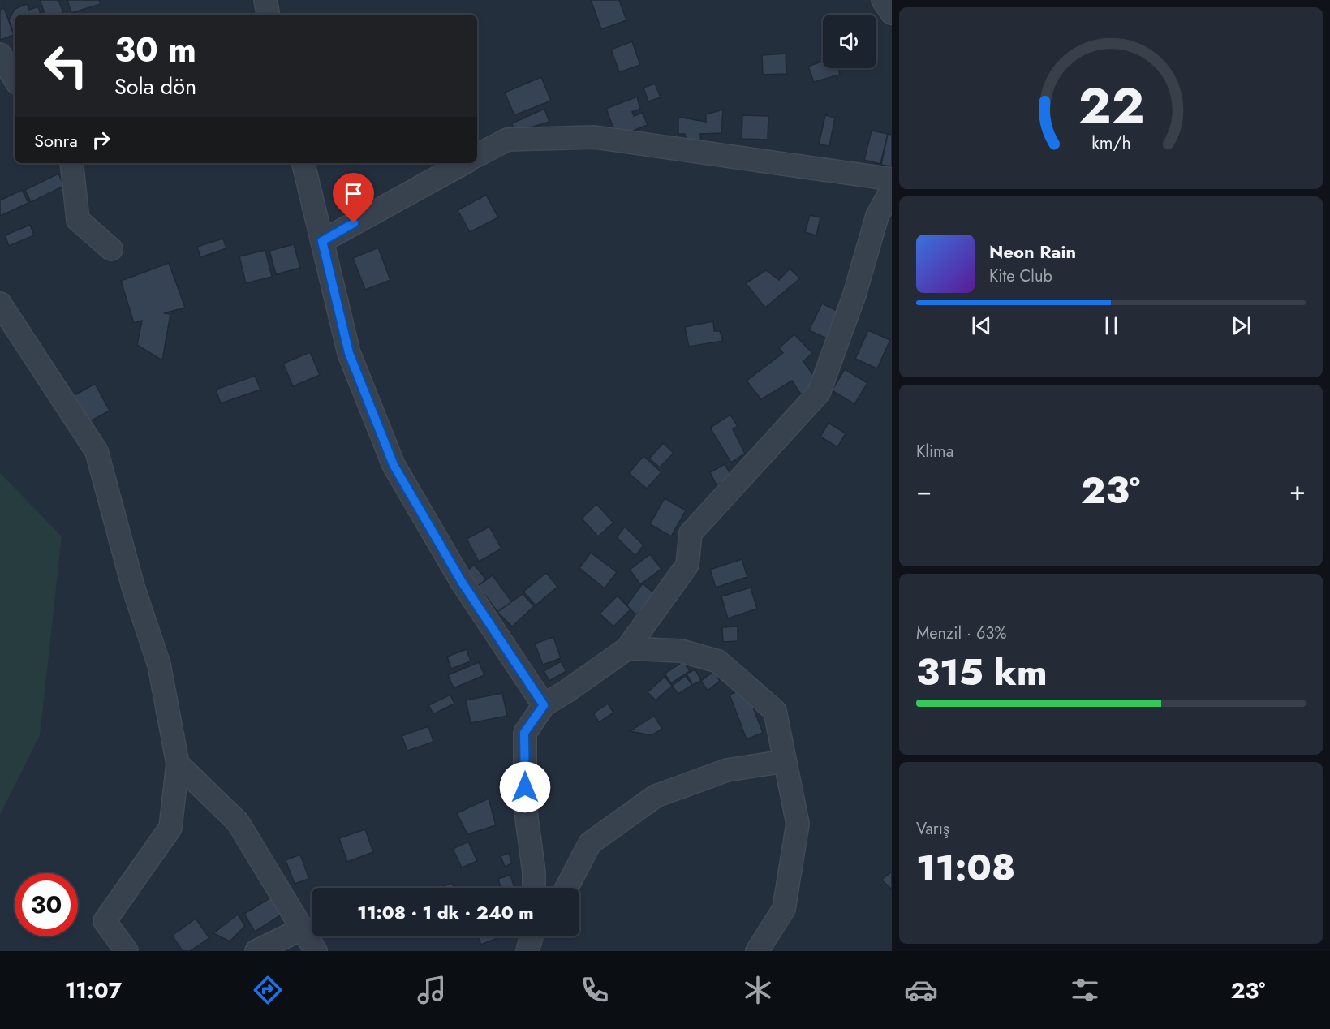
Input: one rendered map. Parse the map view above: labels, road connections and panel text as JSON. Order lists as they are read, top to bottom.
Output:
{
  "page": {
    "turn": ["30 m", "Sola dön"],
    "then": "Sonra",
    "song": ["Neon Rain", "Kite Club"],
    "tile": [
      "Klima",
      ["Menzil · 63%", "315 km"],
      ["Varış", "11:08"]
    ],
    "heat": ["−", "23°", "+"],
    "limit": "30",
    "trip": "11:08 · 1 dk · 240 m",
    "tabs": ["11:07", "23°"],
    "gauge": ["22", "km/h"]
  }
}
